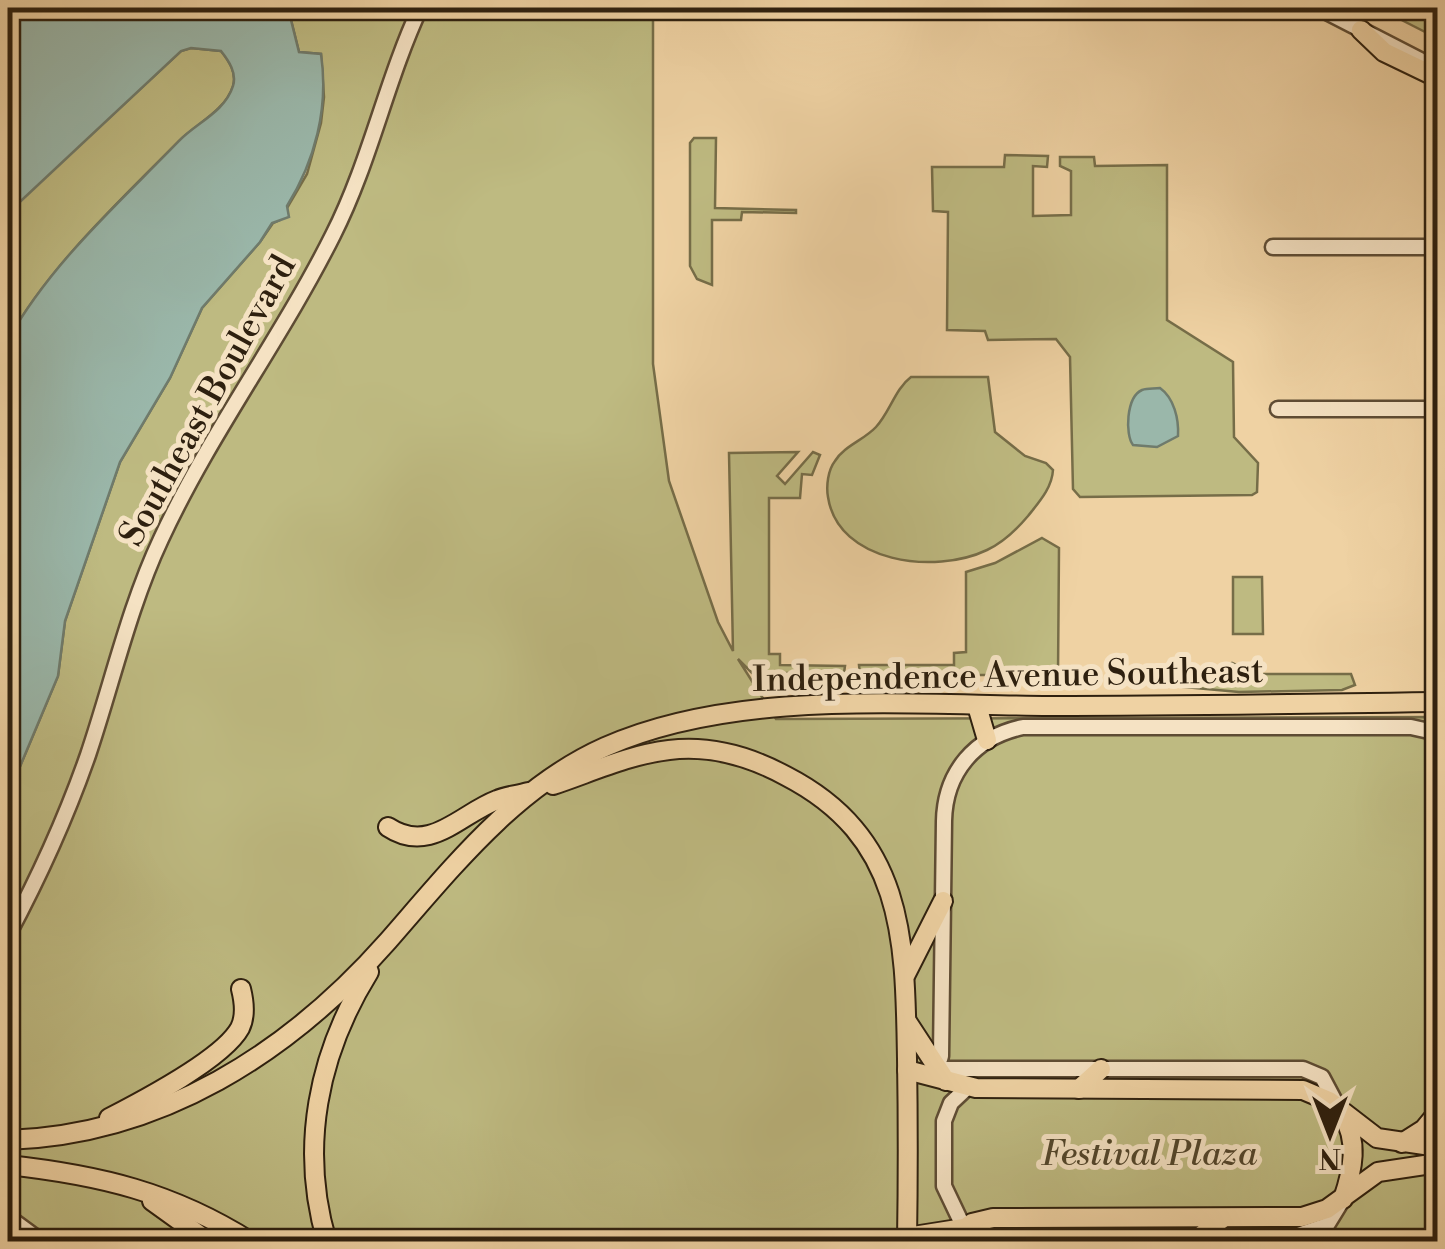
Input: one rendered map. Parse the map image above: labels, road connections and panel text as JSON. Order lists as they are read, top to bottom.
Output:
{
  "streets": {
    "main road": ["Independence Avenue Southeast"],
    "street": ["Southeast Boulevard"]
  },
  "parks": ["Festival Plaza"],
  "north": "bottom"
}
